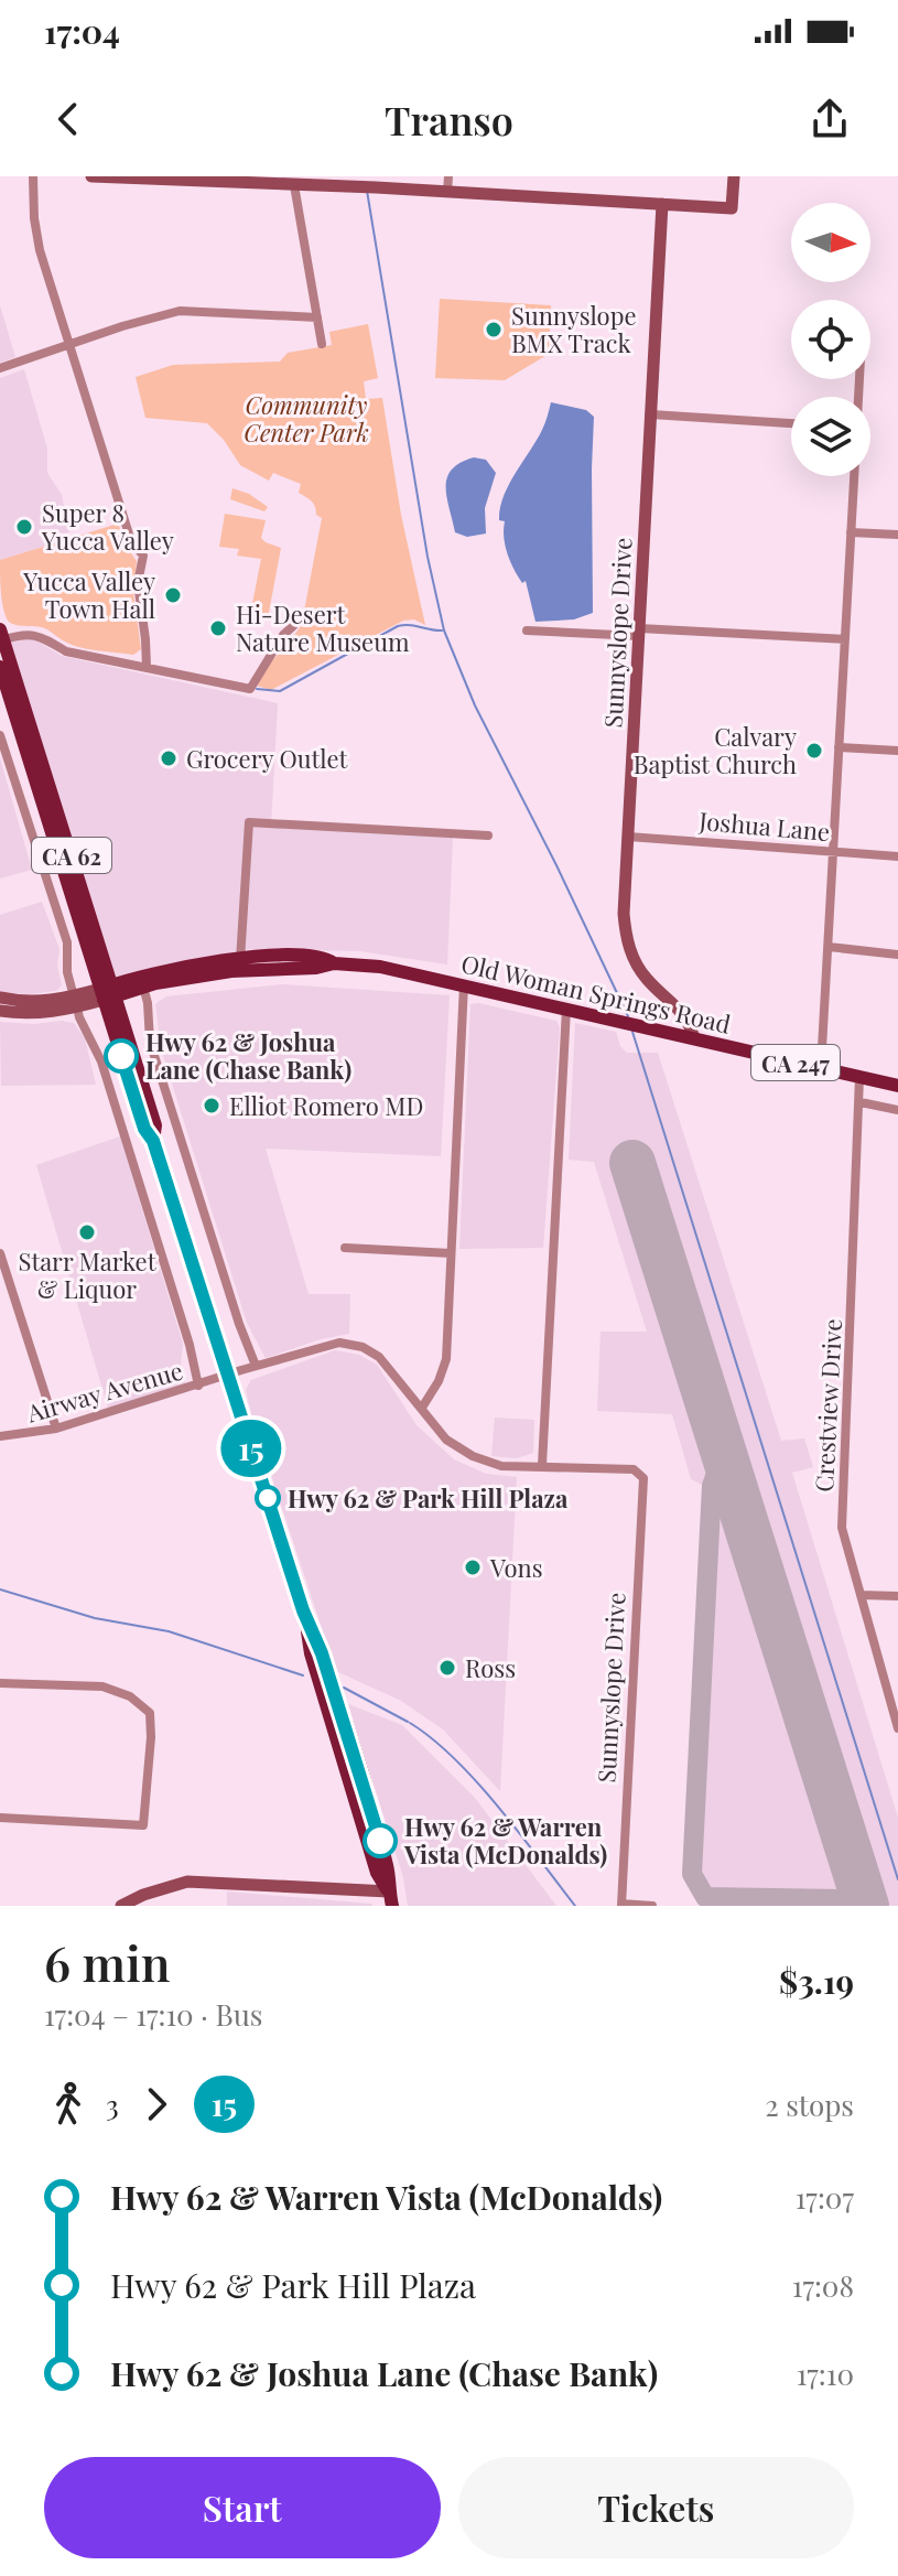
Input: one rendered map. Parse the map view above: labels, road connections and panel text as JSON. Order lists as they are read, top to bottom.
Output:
{
  "streets": {
    "main road": ["CA 62", "Old Woman Springs Road", "CA 247"],
    "street": [
      "Sunnyslope Drive",
      "Joshua Lane",
      "Airway Avenue",
      "Crestview Drive"
    ]
  },
  "crossings": [
    ["Sunnyslope Drive", "Joshua Lane"],
    ["Sunnyslope Drive", "Old Woman Springs Road"],
    ["Sunnyslope Drive", "Airway Avenue"],
    ["CA 62", "Old Woman Springs Road"],
    ["CA 62", "Airway Avenue"],
    ["Old Woman Springs Road", "Crestview Drive"]
  ],
  "parks": ["Community Center Park"],
  "places": [
    "Sunnyslope BMX Track",
    "Super 8 Yucca Valley",
    "Yucca Valley Town Hall",
    "Hi-Desert Nature Museum",
    "Calvary Baptist Church",
    "Grocery Outlet",
    "Hwy 62 & Joshua Lane (Chase Bank)",
    "Elliot Romero MD",
    "Starr Market & Liquor",
    "Hwy 62 & Park Hill Plaza",
    "Vons",
    "Ross",
    "Hwy 62 & Warren Vista (McDonalds)"
  ],
  "lines": ["bus line 15"],
  "north": "right",
  "page": {
    "status": "17:04",
    "header": "Transo",
    "on_map": "15",
    "heading": ["6 min", "17:04 – 17:10 · Bus", "$3.19"],
    "legs": ["3", "15", "2 stops"],
    "list": [
      {
        "name": "Hwy 62 & Warren Vista (McDonalds)",
        "value": "17:07"
      },
      {
        "name": "Hwy 62 & Park Hill Plaza",
        "value": "17:08"
      },
      {
        "name": "Hwy 62 & Joshua Lane (Chase Bank)",
        "value": "17:10"
      }
    ],
    "buttons": ["Start", "Tickets"]
  }
}
